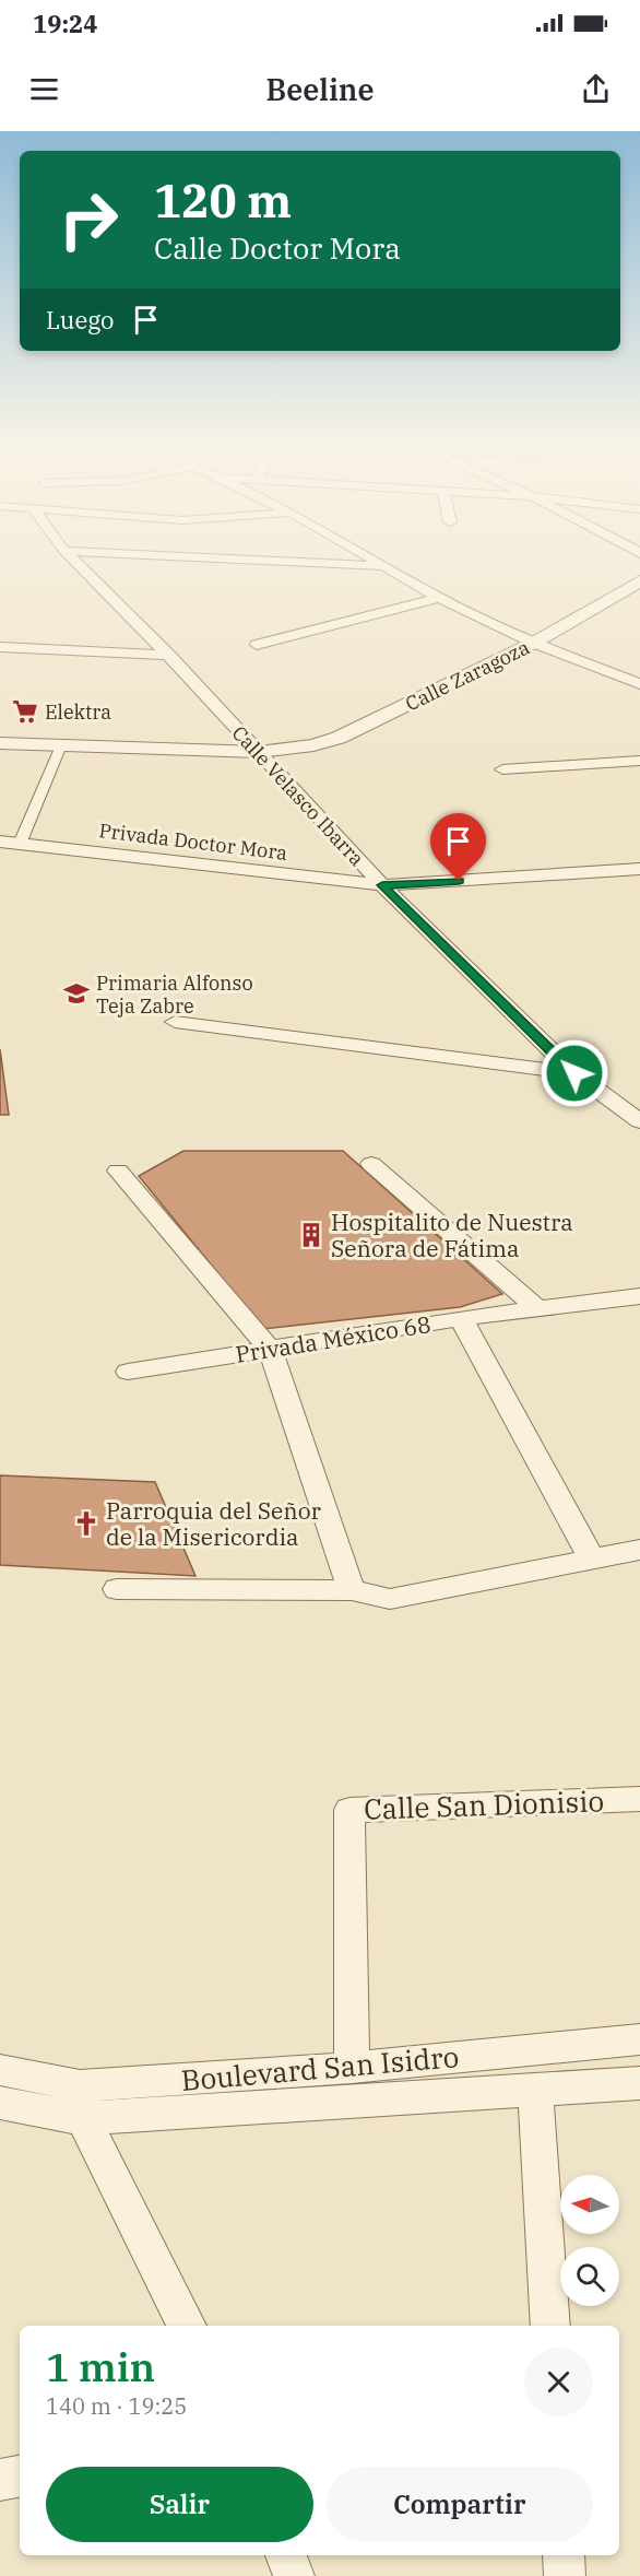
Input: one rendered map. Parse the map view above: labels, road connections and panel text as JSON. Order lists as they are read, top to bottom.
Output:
{
  "streets": {
    "street": [
      "Calle Zaragoza",
      "Calle Velasco Ibarra",
      "Privada Doctor Mora",
      "Privada México 68",
      "Calle San Dionisio",
      "Boulevard San Isidro"
    ]
  },
  "crossings": [
    ["Calle Zaragoza", "Calle Velasco Ibarra"],
    ["Calle Velasco Ibarra", "Privada Doctor Mora"],
    ["Calle San Dionisio", "Boulevard San Isidro"]
  ],
  "places": {
    "supermarket": ["Elektra"],
    "school or university": ["Primaria Alfonso Teja Zabre"],
    "building": ["Hospitalito de Nuestra Señora de Fátima"],
    "church": ["Parroquia del Señor de la Misericordia"]
  },
  "north": "left",
  "page": {
    "status": "19:24",
    "header": "Beeline",
    "turn": ["120 m", "Calle Doctor Mora"],
    "then": "Luego",
    "heading": ["1 min", "140 m · 19:25"],
    "buttons": ["Salir", "Compartir"]
  }
}
